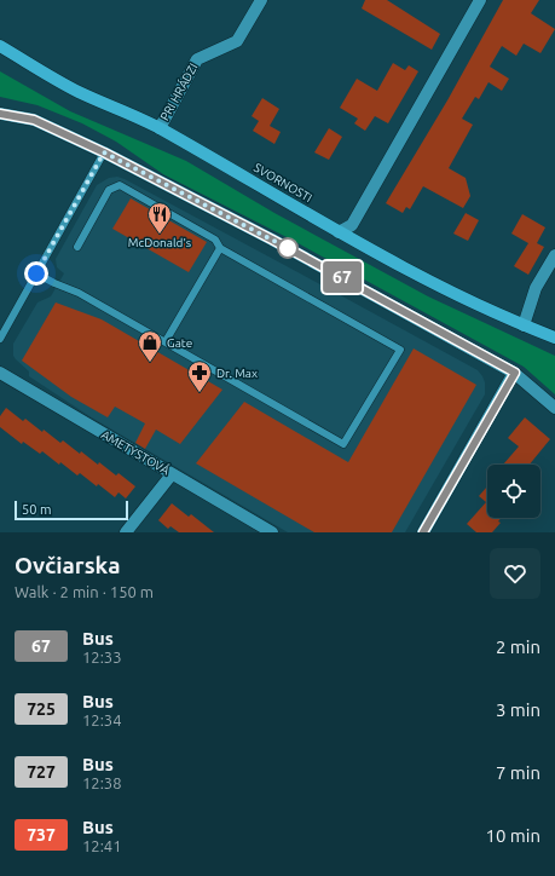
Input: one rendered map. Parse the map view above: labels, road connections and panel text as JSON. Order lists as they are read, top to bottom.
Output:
{
  "streets": {
    "main road": ["SVORNOSTI"],
    "street": ["PRI HRÁDZI", "AMETYSTOVÁ"]
  },
  "crossings": [
    ["PRI HRÁDZI", "SVORNOSTI"]
  ],
  "places": {
    "restaurant": ["McDonald's"],
    "shop": ["Gate"],
    "pharmacy": ["Dr. Max"]
  },
  "lines": ["bus line 67"],
  "scale_bar": "50 m",
  "page": {
    "on_map": "67",
    "scale": "50 m",
    "heading": ["Ovčiarska", "Walk · 2 min · 150 m"],
    "list": [
      {
        "mark": "67",
        "name": "Bus",
        "note": "12:33",
        "value": "2 min"
      },
      {
        "mark": "725",
        "name": "Bus",
        "note": "12:34",
        "value": "3 min"
      },
      {
        "mark": "727",
        "name": "Bus",
        "note": "12:38",
        "value": "7 min"
      },
      {
        "mark": "737",
        "name": "Bus",
        "note": "12:41",
        "value": "10 min"
      }
    ]
  }
}
